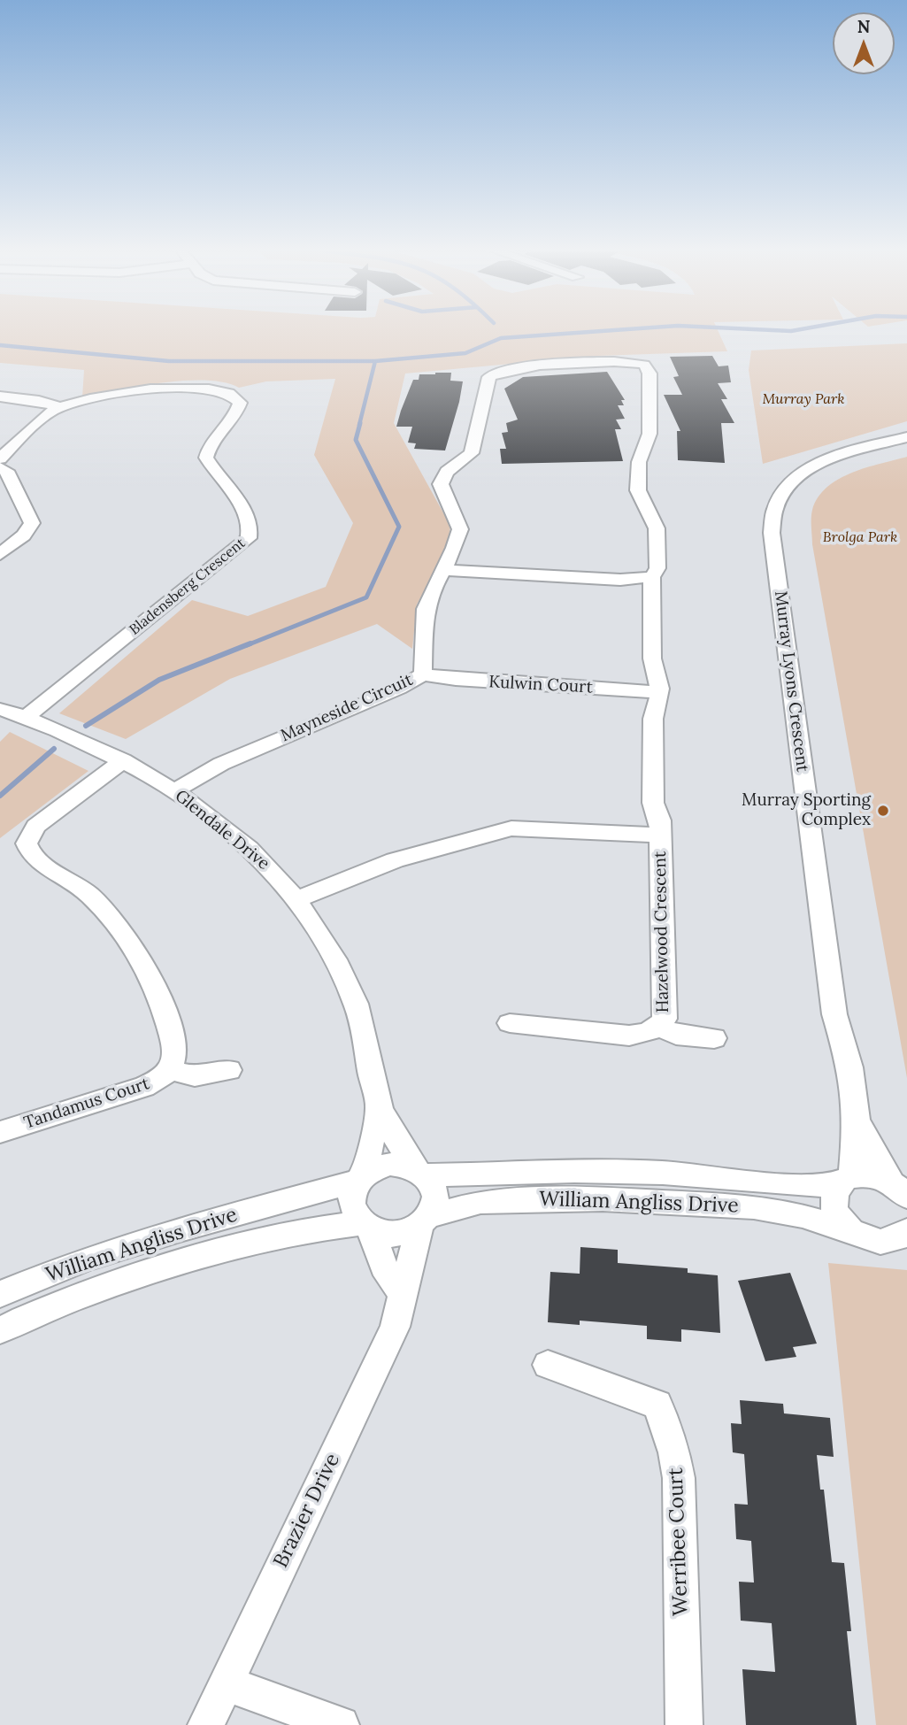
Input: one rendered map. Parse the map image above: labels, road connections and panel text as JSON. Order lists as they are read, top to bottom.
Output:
{
  "streets": {
    "street": [
      "Bladensberg Crescent",
      "Murray Lyons Crescent",
      "Kulwin Court",
      "Mayneside Circuit",
      "Glendale Drive",
      "Hazelwood Crescent",
      "Tandamus Court",
      "William Angliss Drive",
      "Brazier Drive",
      "Werribee Court"
    ]
  },
  "crossings": [
    ["Bladensberg Crescent", "Glendale Drive"],
    ["Murray Lyons Crescent", "William Angliss Drive"],
    ["Kulwin Court", "Mayneside Circuit"],
    ["Kulwin Court", "Hazelwood Crescent"],
    ["Mayneside Circuit", "Glendale Drive"],
    ["Mayneside Circuit", "Hazelwood Crescent"],
    ["Glendale Drive", "Hazelwood Crescent"],
    ["Glendale Drive", "Tandamus Court"],
    ["Glendale Drive", "William Angliss Drive"],
    ["Glendale Drive", "Brazier Drive"],
    ["William Angliss Drive", "Brazier Drive"]
  ],
  "parks": ["Murray Park", "Brolga Park"],
  "places": ["Murray Sporting Complex"],
  "north": "top"
}
